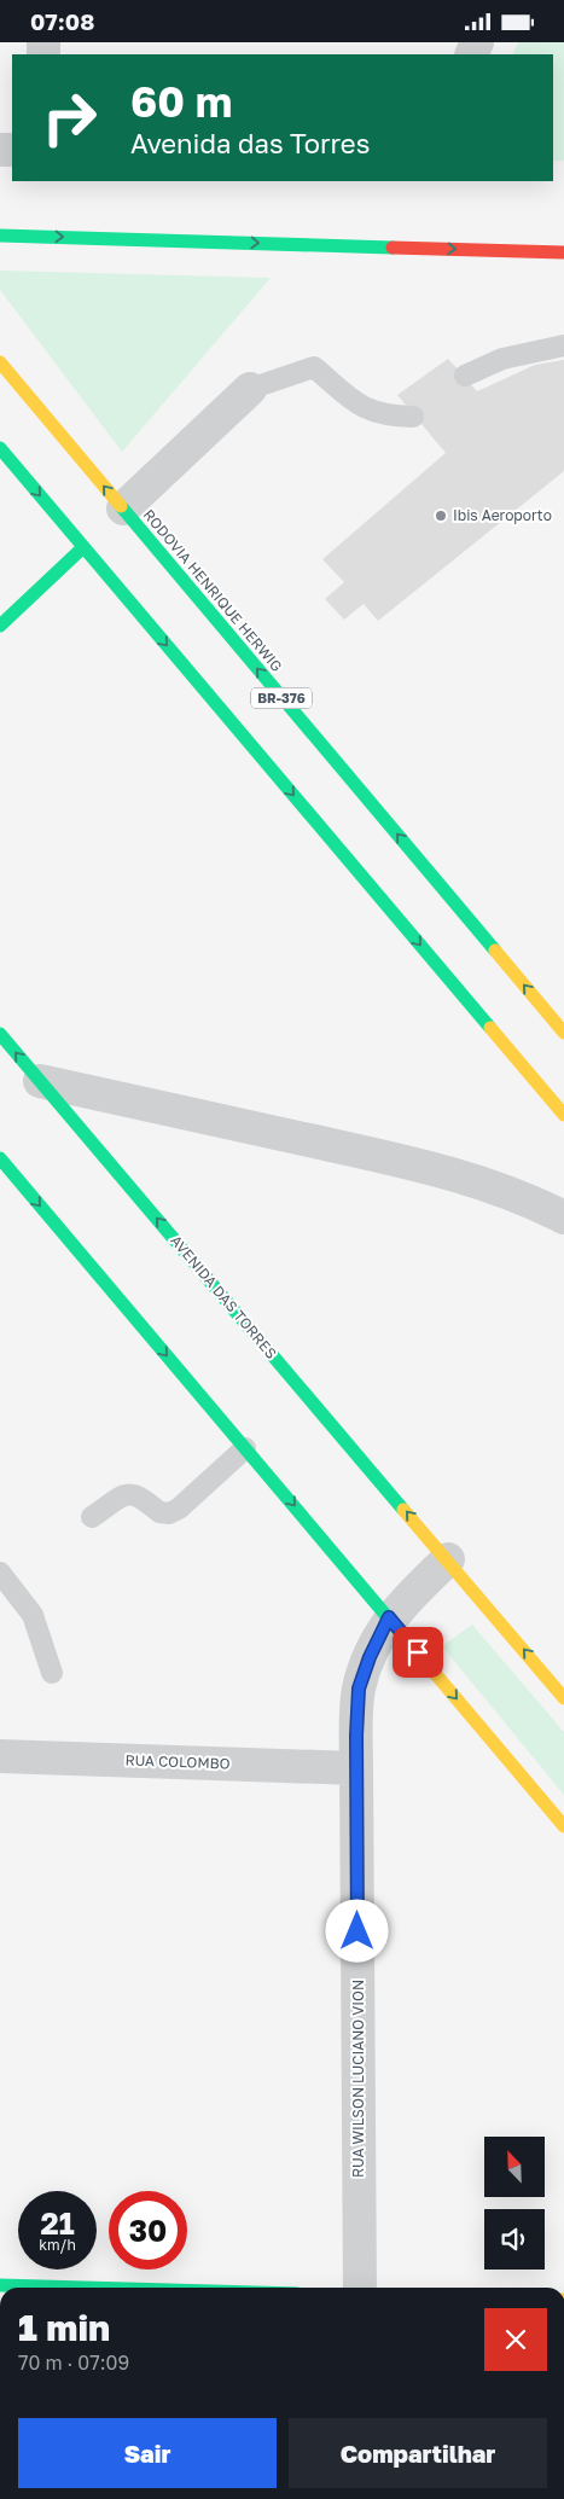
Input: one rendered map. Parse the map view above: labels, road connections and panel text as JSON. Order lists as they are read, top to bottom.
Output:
{
  "streets": {
    "main road": ["RODOVIA HENRIQUE HERWIG", "BR-376", "AVENIDA DAS TORRES"],
    "street": ["RUA COLOMBO", "RUA WILSON LUCIANO VION"]
  },
  "crossings": [
    ["RUA COLOMBO", "RUA WILSON LUCIANO VION"]
  ],
  "places": ["Ibis Aeroporto"],
  "north": "top left",
  "page": {
    "status": "07:08",
    "turn": ["60 m", "Avenida das Torres"],
    "speed": "21 km/h",
    "limit": "30",
    "heading": ["1 min", "70 m · 07:09"],
    "buttons": ["Sair", "Compartilhar"]
  }
}
